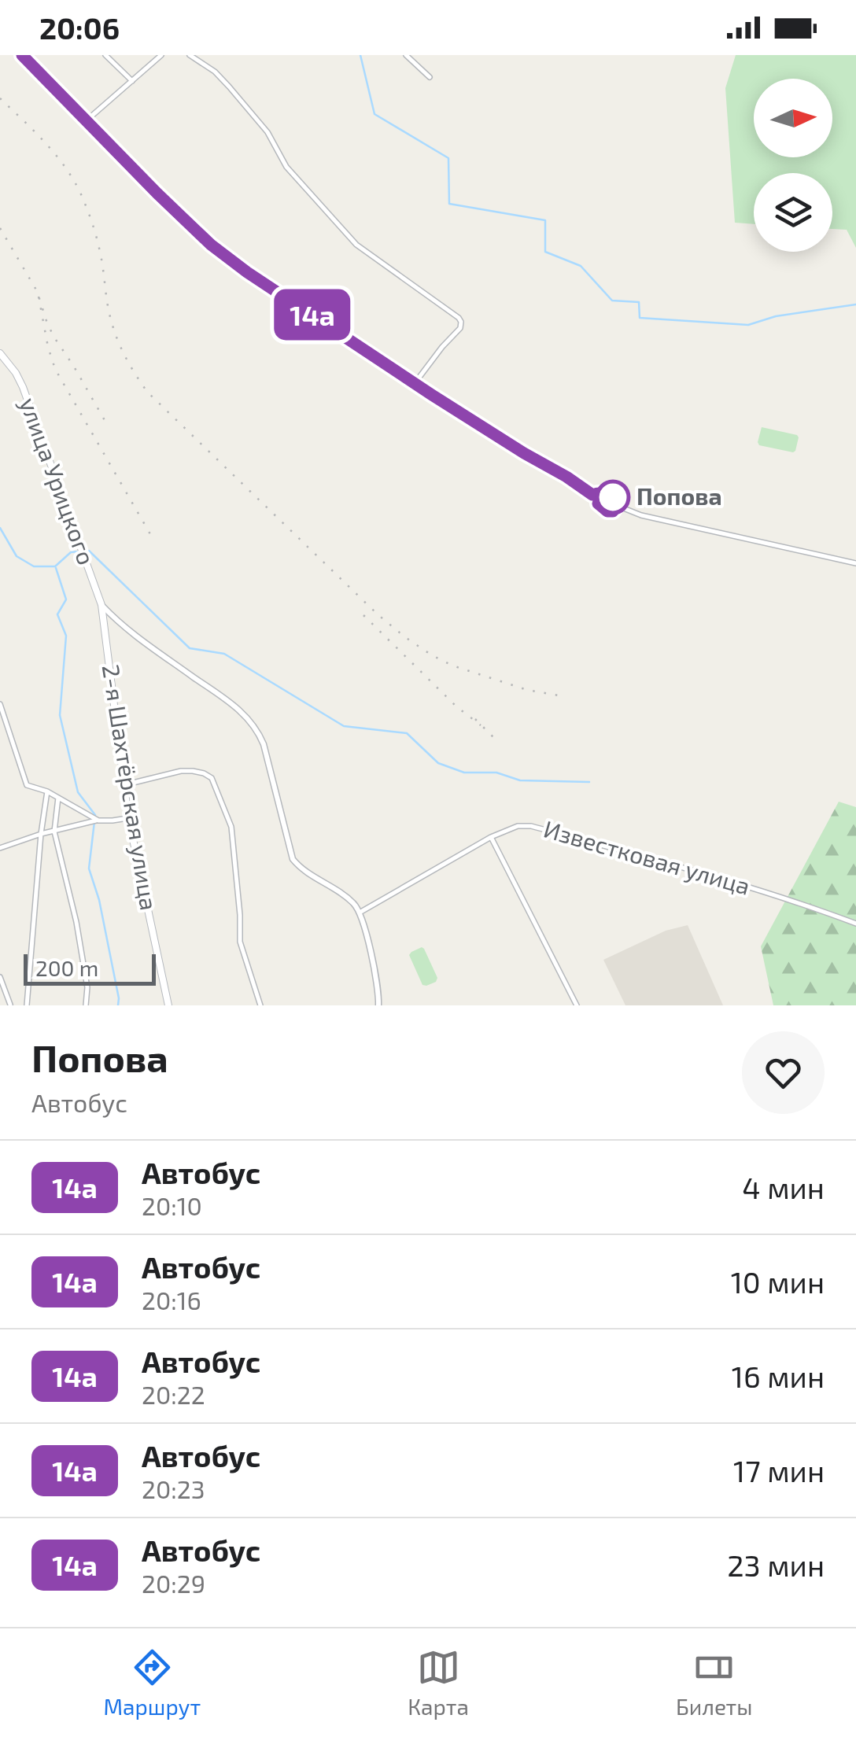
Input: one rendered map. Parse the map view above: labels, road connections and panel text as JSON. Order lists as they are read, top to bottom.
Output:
{
  "streets": {
    "main road": ["улица Урицкого", "2-я Шахтёрская улица"],
    "street": ["Известковая улица"]
  },
  "crossings": [
    ["улица Урицкого", "2-я Шахтёрская улица"]
  ],
  "places": ["Попова"],
  "lines": ["bus line 14а"],
  "scale_bar": "200 m",
  "north": "right",
  "page": {
    "status": "20:06",
    "on_map": "14а",
    "scale": "200 m",
    "heading": ["Попова", "Автобус"],
    "list": [
      {
        "mark": "14а",
        "name": "Автобус",
        "note": "20:10",
        "value": "4 мин"
      },
      {
        "mark": "14а",
        "name": "Автобус",
        "note": "20:16",
        "value": "10 мин"
      },
      {
        "mark": "14а",
        "name": "Автобус",
        "note": "20:22",
        "value": "16 мин"
      },
      {
        "mark": "14а",
        "name": "Автобус",
        "note": "20:23",
        "value": "17 мин"
      },
      {
        "mark": "14а",
        "name": "Автобус",
        "note": "20:29",
        "value": "23 мин"
      }
    ],
    "tabs": ["Маршрут", "Карта", "Билеты"]
  }
}
